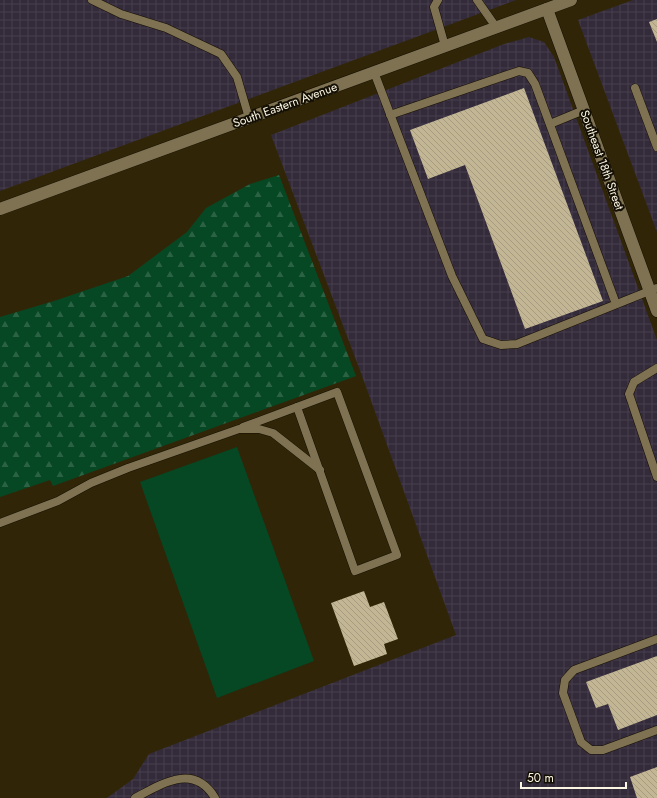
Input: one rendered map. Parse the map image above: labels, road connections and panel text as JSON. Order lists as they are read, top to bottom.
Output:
{
  "streets": {
    "main road": ["South Eastern Avenue", "Southeast 18th Street"]
  },
  "crossings": [
    ["South Eastern Avenue", "Southeast 18th Street"]
  ],
  "scale_bar": "50 m"
}
